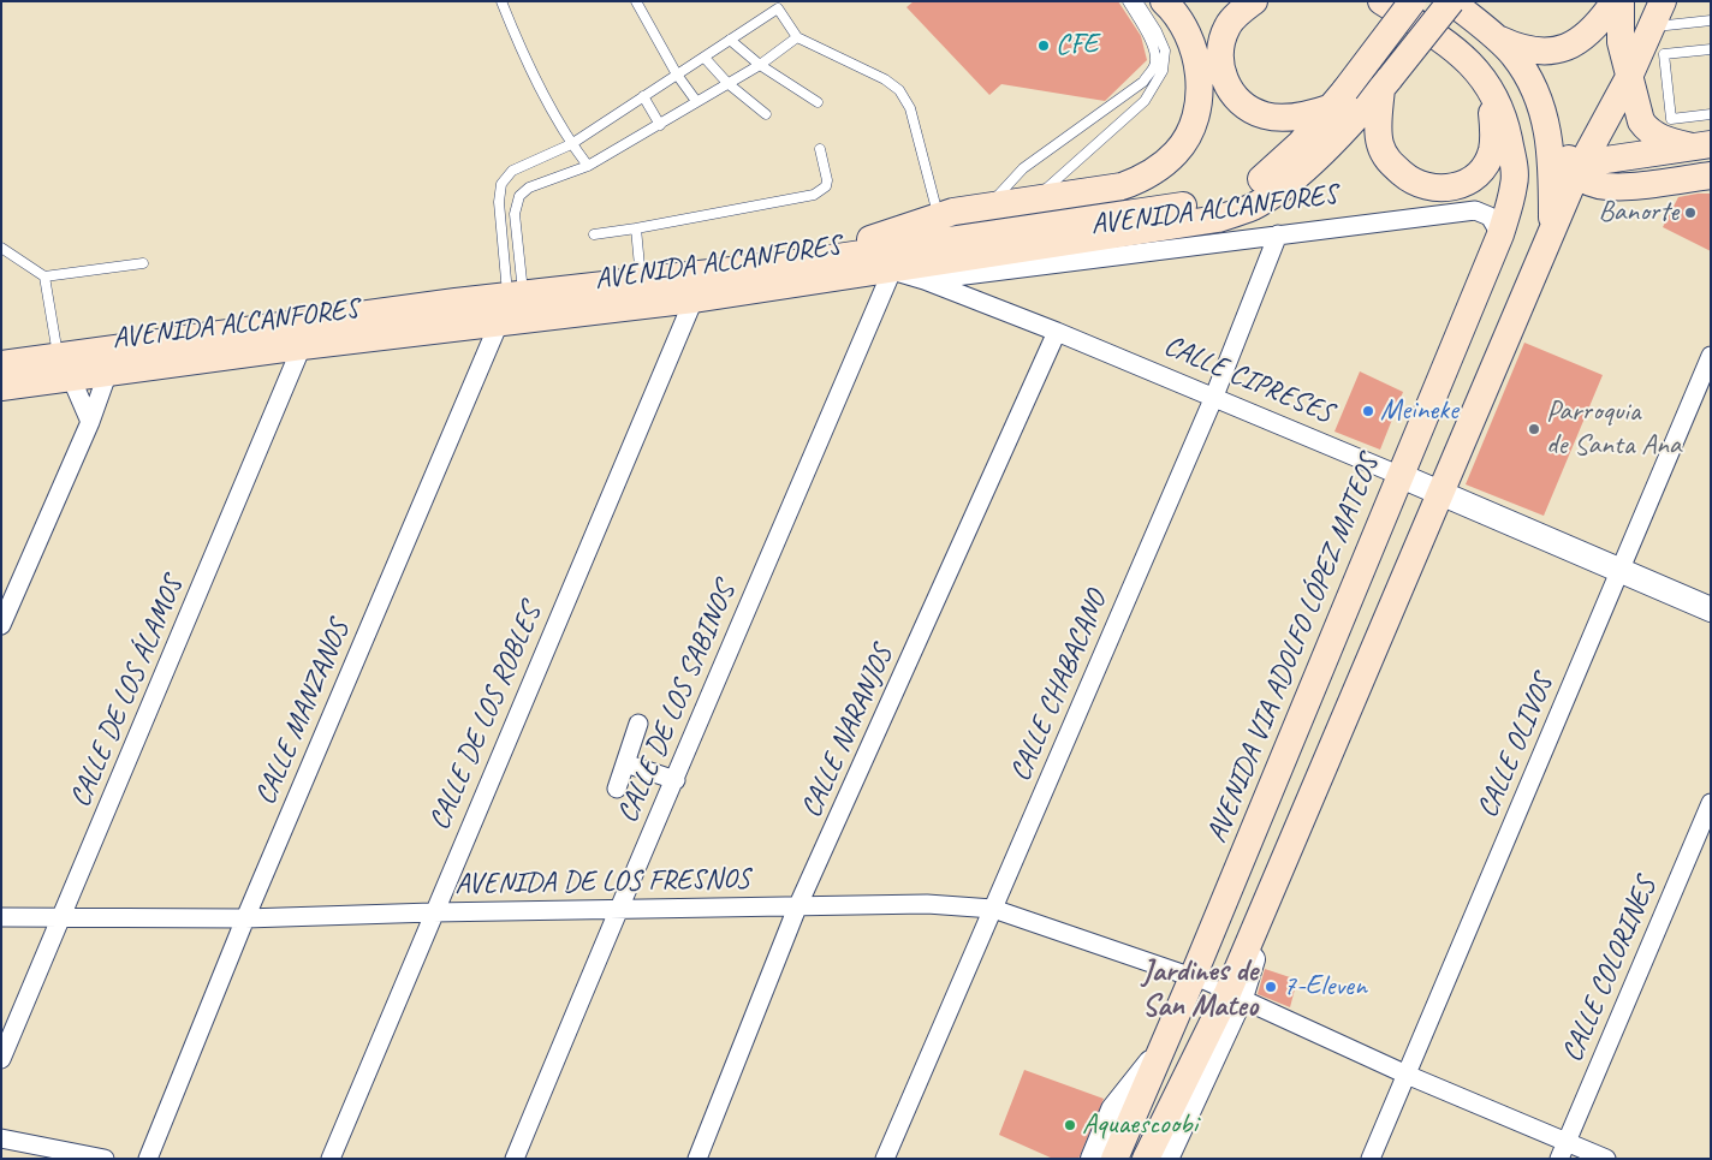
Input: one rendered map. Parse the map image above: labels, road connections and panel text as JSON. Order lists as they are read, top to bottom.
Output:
{
  "streets": {
    "main road": ["AVENIDA ALCANFORES", "AVENIDA VIA ADOLFO LÓPEZ MATEOS"],
    "street": [
      "CALLE CIPRESES",
      "CALLE CHABACANO",
      "CALLE DE LOS ÁLAMOS",
      "CALLE DE LOS SABINOS",
      "CALLE MANZANOS",
      "CALLE DE LOS ROBLES",
      "CALLE NARANJOS",
      "CALLE OLIVOS",
      "AVENIDA DE LOS FRESNOS",
      "CALLE COLORINES"
    ]
  },
  "crossings": [
    ["AVENIDA ALCANFORES", "CALLE CIPRESES"],
    ["AVENIDA ALCANFORES", "AVENIDA VIA ADOLFO LÓPEZ MATEOS"],
    ["AVENIDA ALCANFORES", "CALLE CHABACANO"],
    ["AVENIDA ALCANFORES", "CALLE DE LOS ÁLAMOS"],
    ["AVENIDA ALCANFORES", "CALLE DE LOS SABINOS"],
    ["AVENIDA ALCANFORES", "CALLE MANZANOS"],
    ["AVENIDA ALCANFORES", "CALLE DE LOS ROBLES"],
    ["CALLE CIPRESES", "AVENIDA VIA ADOLFO LÓPEZ MATEOS"],
    ["CALLE CIPRESES", "CALLE CHABACANO"],
    ["CALLE CIPRESES", "CALLE DE LOS SABINOS"],
    ["CALLE CIPRESES", "CALLE NARANJOS"],
    ["CALLE CIPRESES", "CALLE OLIVOS"],
    ["AVENIDA VIA ADOLFO LÓPEZ MATEOS", "AVENIDA DE LOS FRESNOS"],
    ["CALLE CHABACANO", "AVENIDA DE LOS FRESNOS"],
    ["CALLE DE LOS ÁLAMOS", "AVENIDA DE LOS FRESNOS"],
    ["CALLE DE LOS SABINOS", "AVENIDA DE LOS FRESNOS"],
    ["CALLE MANZANOS", "AVENIDA DE LOS FRESNOS"],
    ["CALLE DE LOS ROBLES", "AVENIDA DE LOS FRESNOS"],
    ["CALLE NARANJOS", "AVENIDA DE LOS FRESNOS"]
  ],
  "districts": ["Jardines de San Mateo"],
  "places": [
    "CFE",
    "Banorte",
    "Meineke",
    "Parroquia de Santa Ana",
    "7-Eleven",
    "Aquaescoobi"
  ]
}
